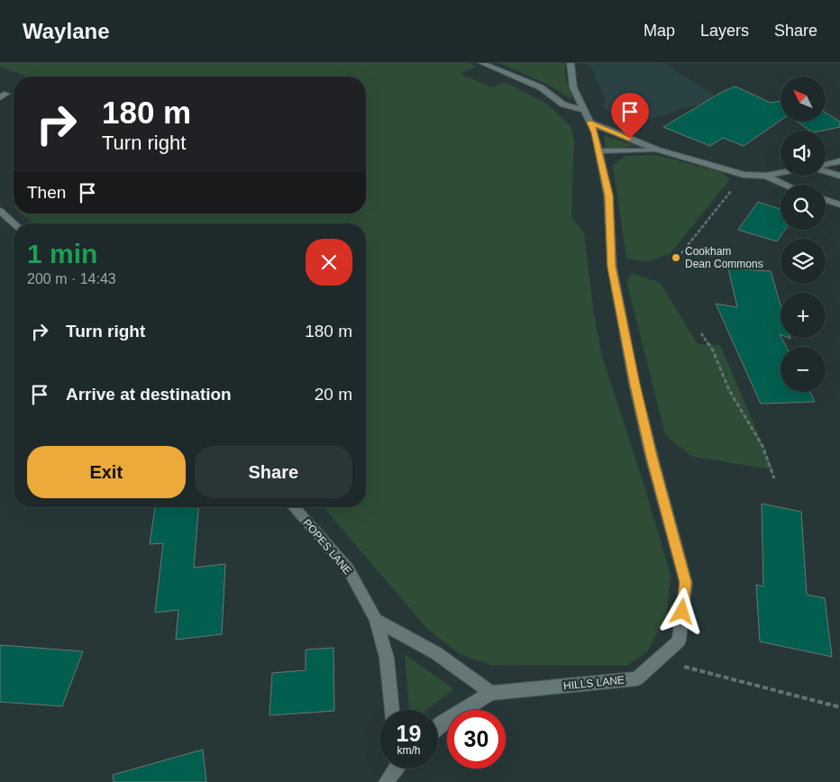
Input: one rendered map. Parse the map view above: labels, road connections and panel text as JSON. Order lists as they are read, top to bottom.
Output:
{
  "streets": {
    "street": ["POPES LANE", "HILLS LANE"]
  },
  "places": ["Cookham Dean Commons"],
  "north": "top left",
  "page": {
    "header": "Waylane",
    "nav": ["Map", "Layers", "Share"],
    "map_buttons": ["+", "−"],
    "turn": ["180 m", "Turn right"],
    "then": "Then",
    "heading": ["1 min", "200 m · 14:43"],
    "list": [
      {
        "name": "Turn right",
        "value": "180 m"
      },
      {
        "name": "Arrive at destination",
        "value": "20 m"
      }
    ],
    "buttons": ["Exit", "Share"],
    "speed": "19 km/h",
    "limit": "30"
  }
}
